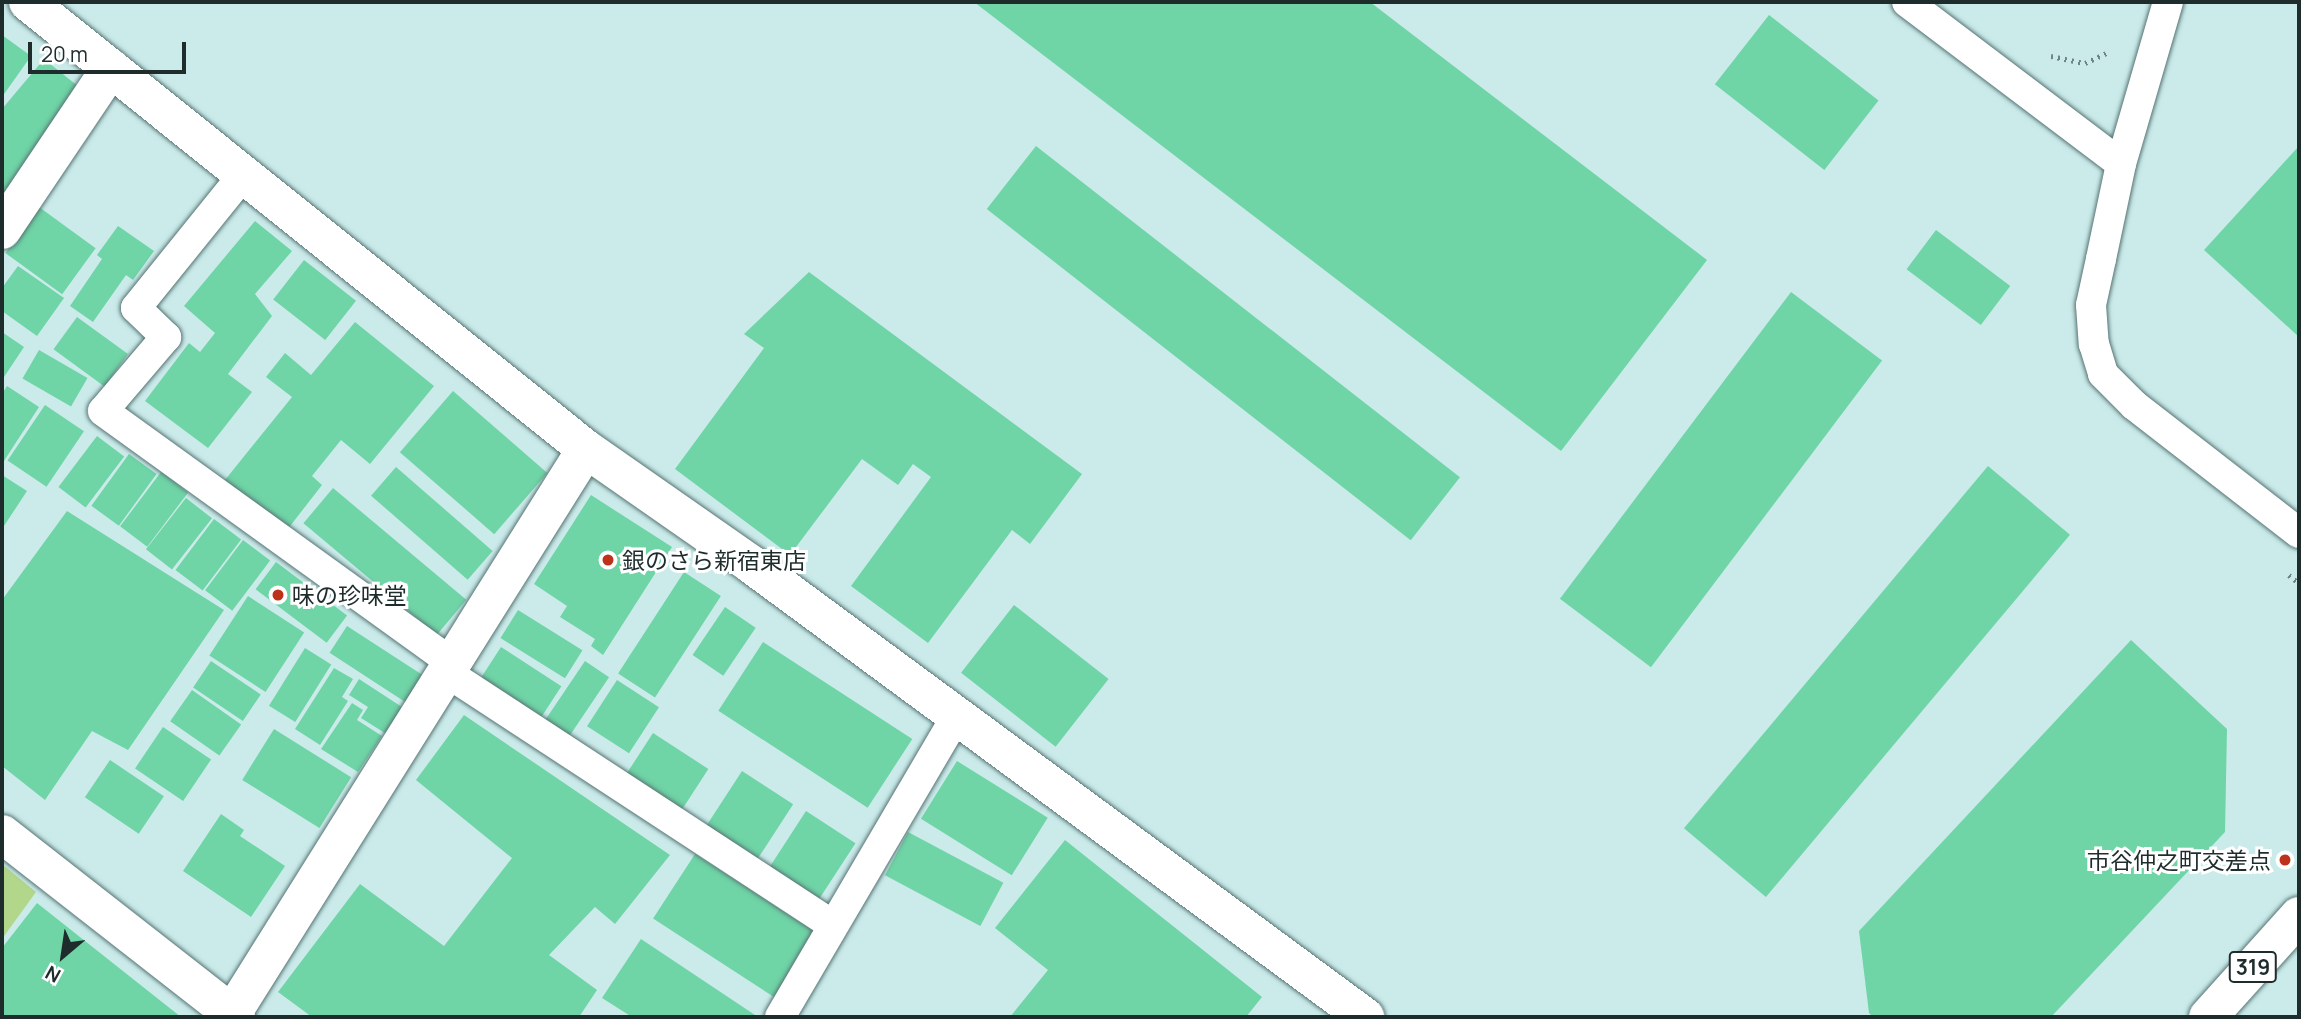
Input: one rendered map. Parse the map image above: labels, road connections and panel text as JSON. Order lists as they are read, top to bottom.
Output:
{
  "streets": {
    "street": ["319"]
  },
  "places": ["銀のさら新宿東店", "味の珍味堂", "市谷仲之町交差点"],
  "scale_bar": "20 m",
  "north": "bottom left"
}
